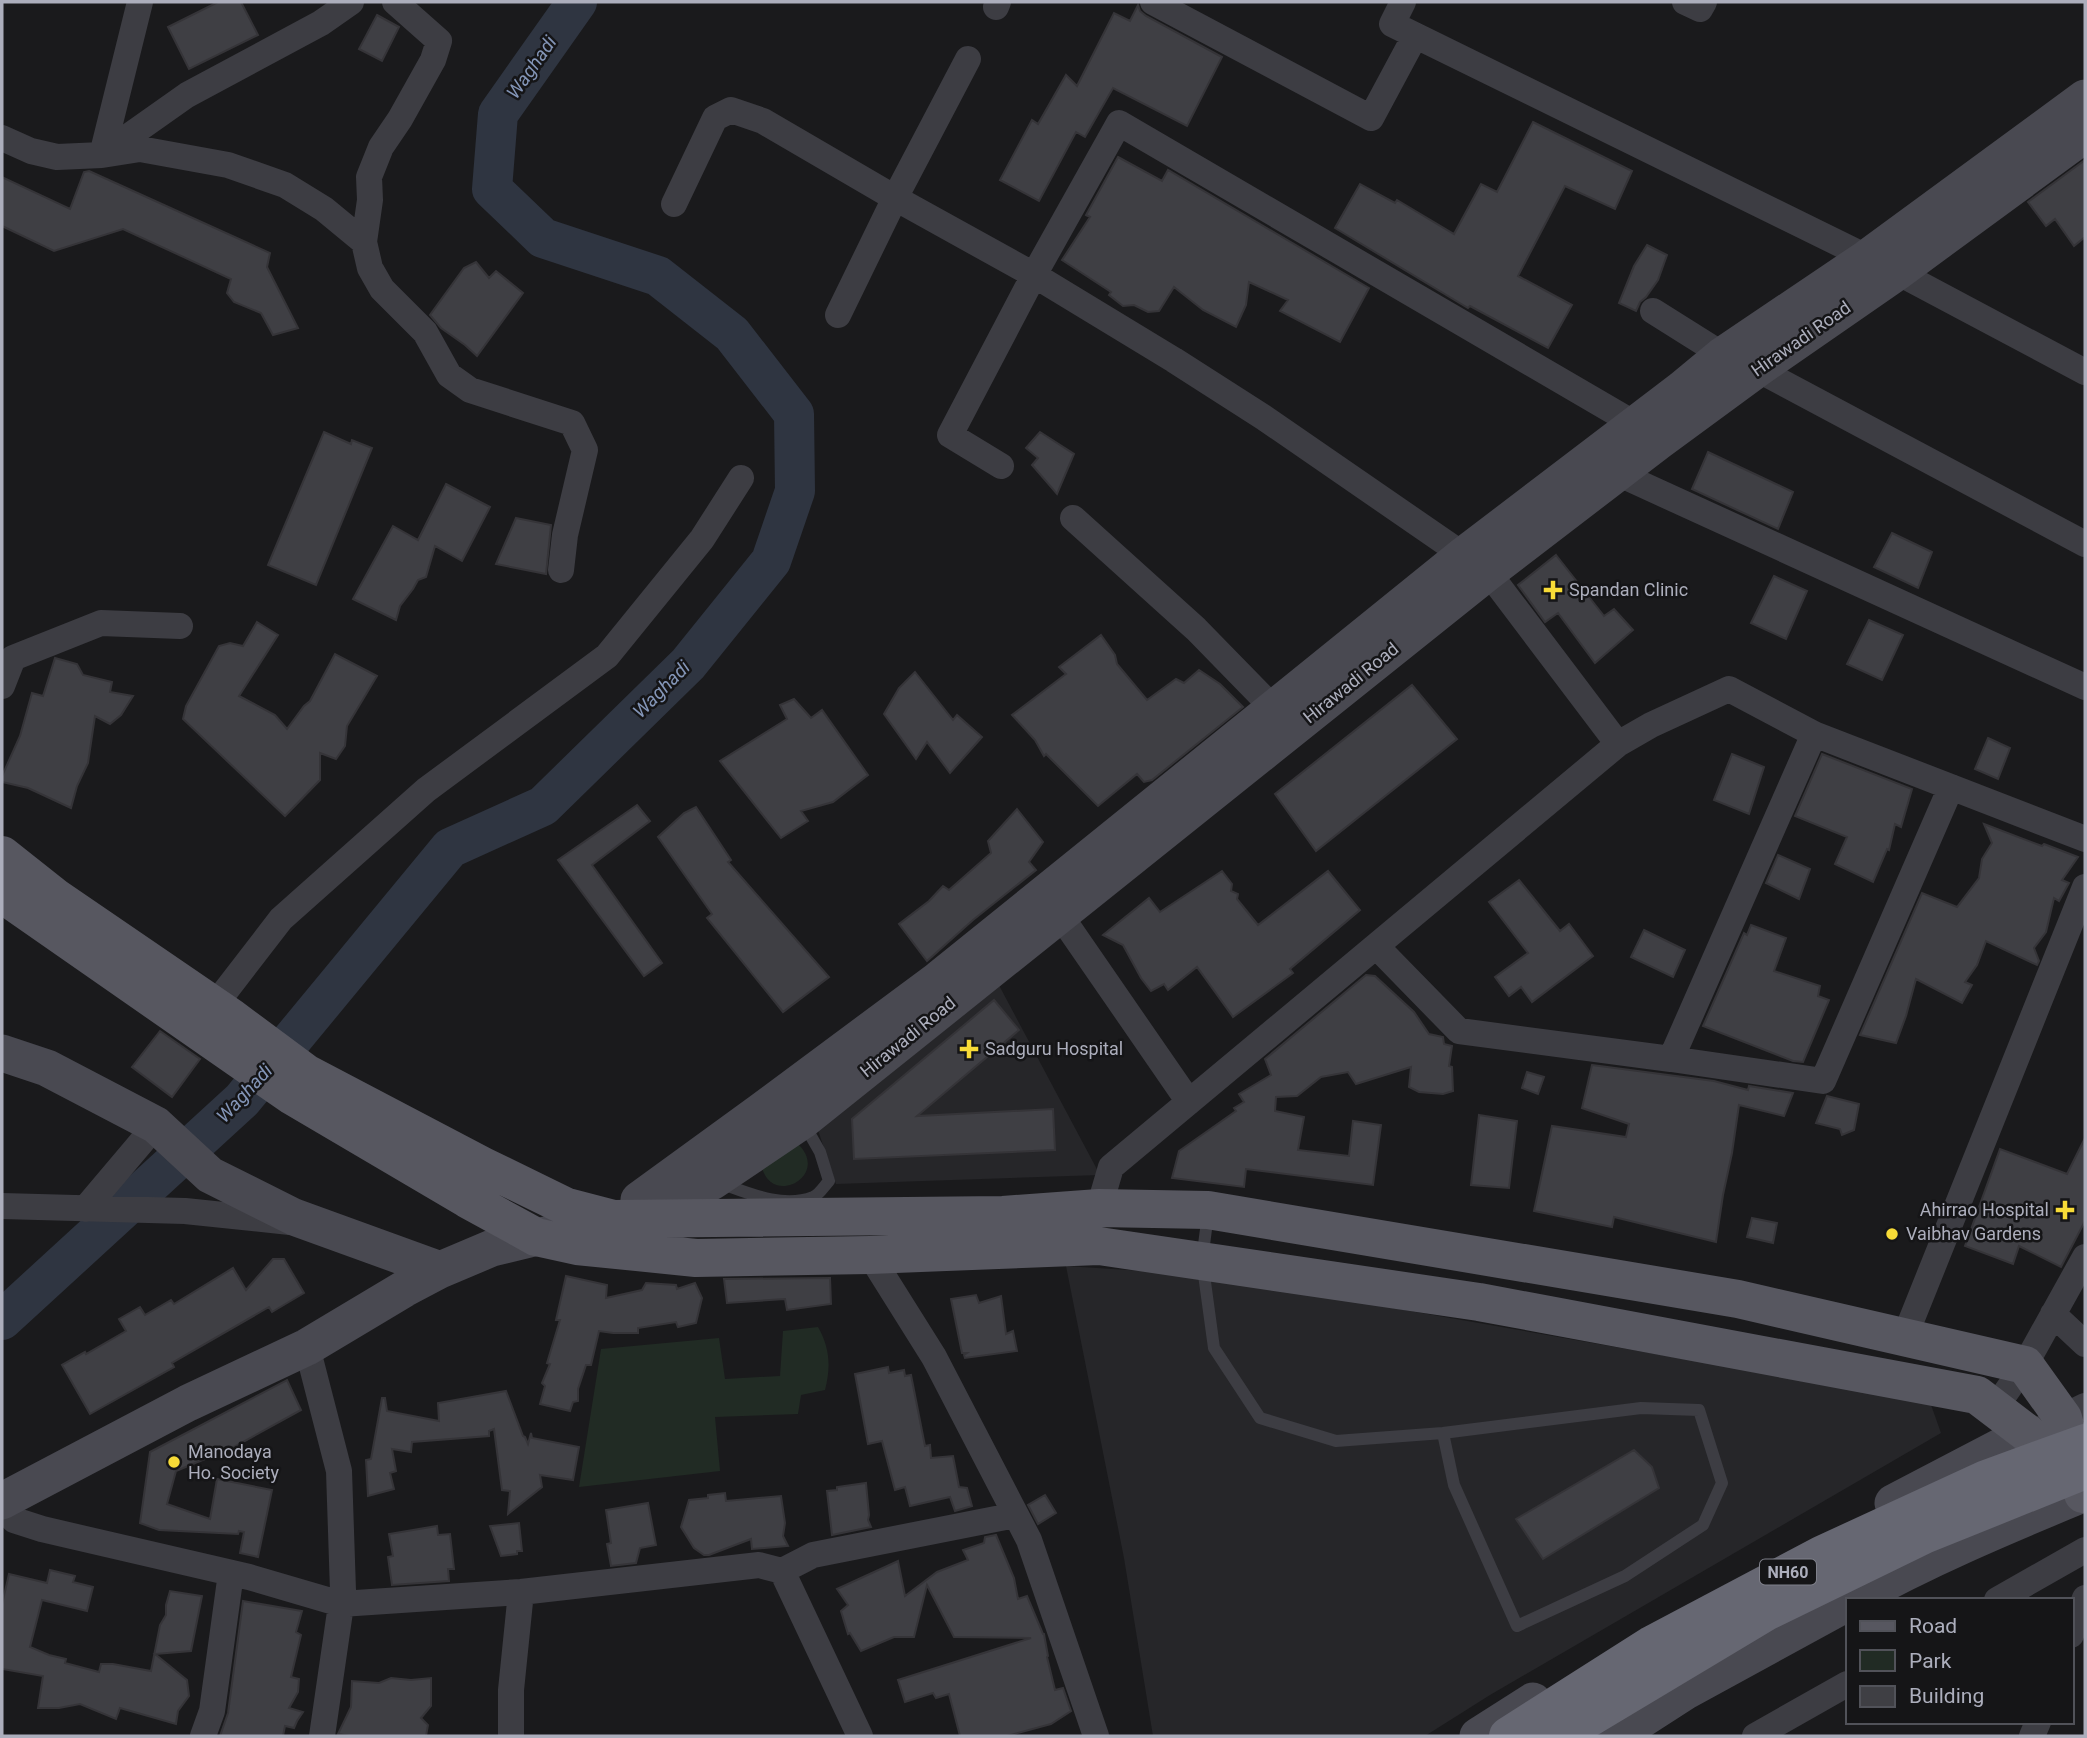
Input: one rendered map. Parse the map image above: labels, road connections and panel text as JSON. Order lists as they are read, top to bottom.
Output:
{
  "streets": {
    "highway": ["NH60"],
    "street": ["Hirawadi Road"]
  },
  "water": ["Waghadi"],
  "places": {
    "health": ["Spandan Clinic", "Sadguru Hospital", "Ahirrao Hospital"],
    "other": ["Vaibhav Gardens", "Manodaya Ho. Society"]
  },
  "legend": ["Road", "Park", "Building"]
}
